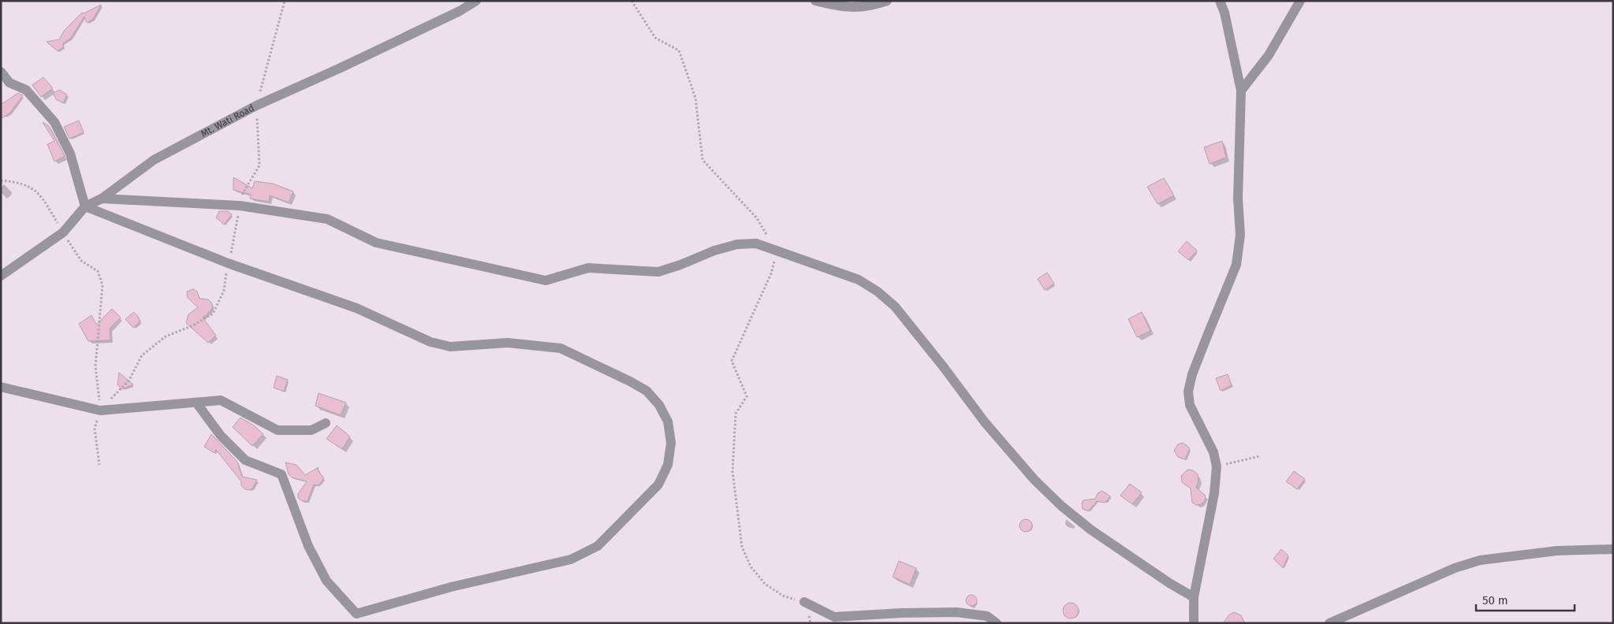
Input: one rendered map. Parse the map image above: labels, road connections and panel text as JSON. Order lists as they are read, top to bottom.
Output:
{
  "streets": {
    "street": ["Mt. Wati Road"]
  },
  "scale_bar": "50 m"
}
